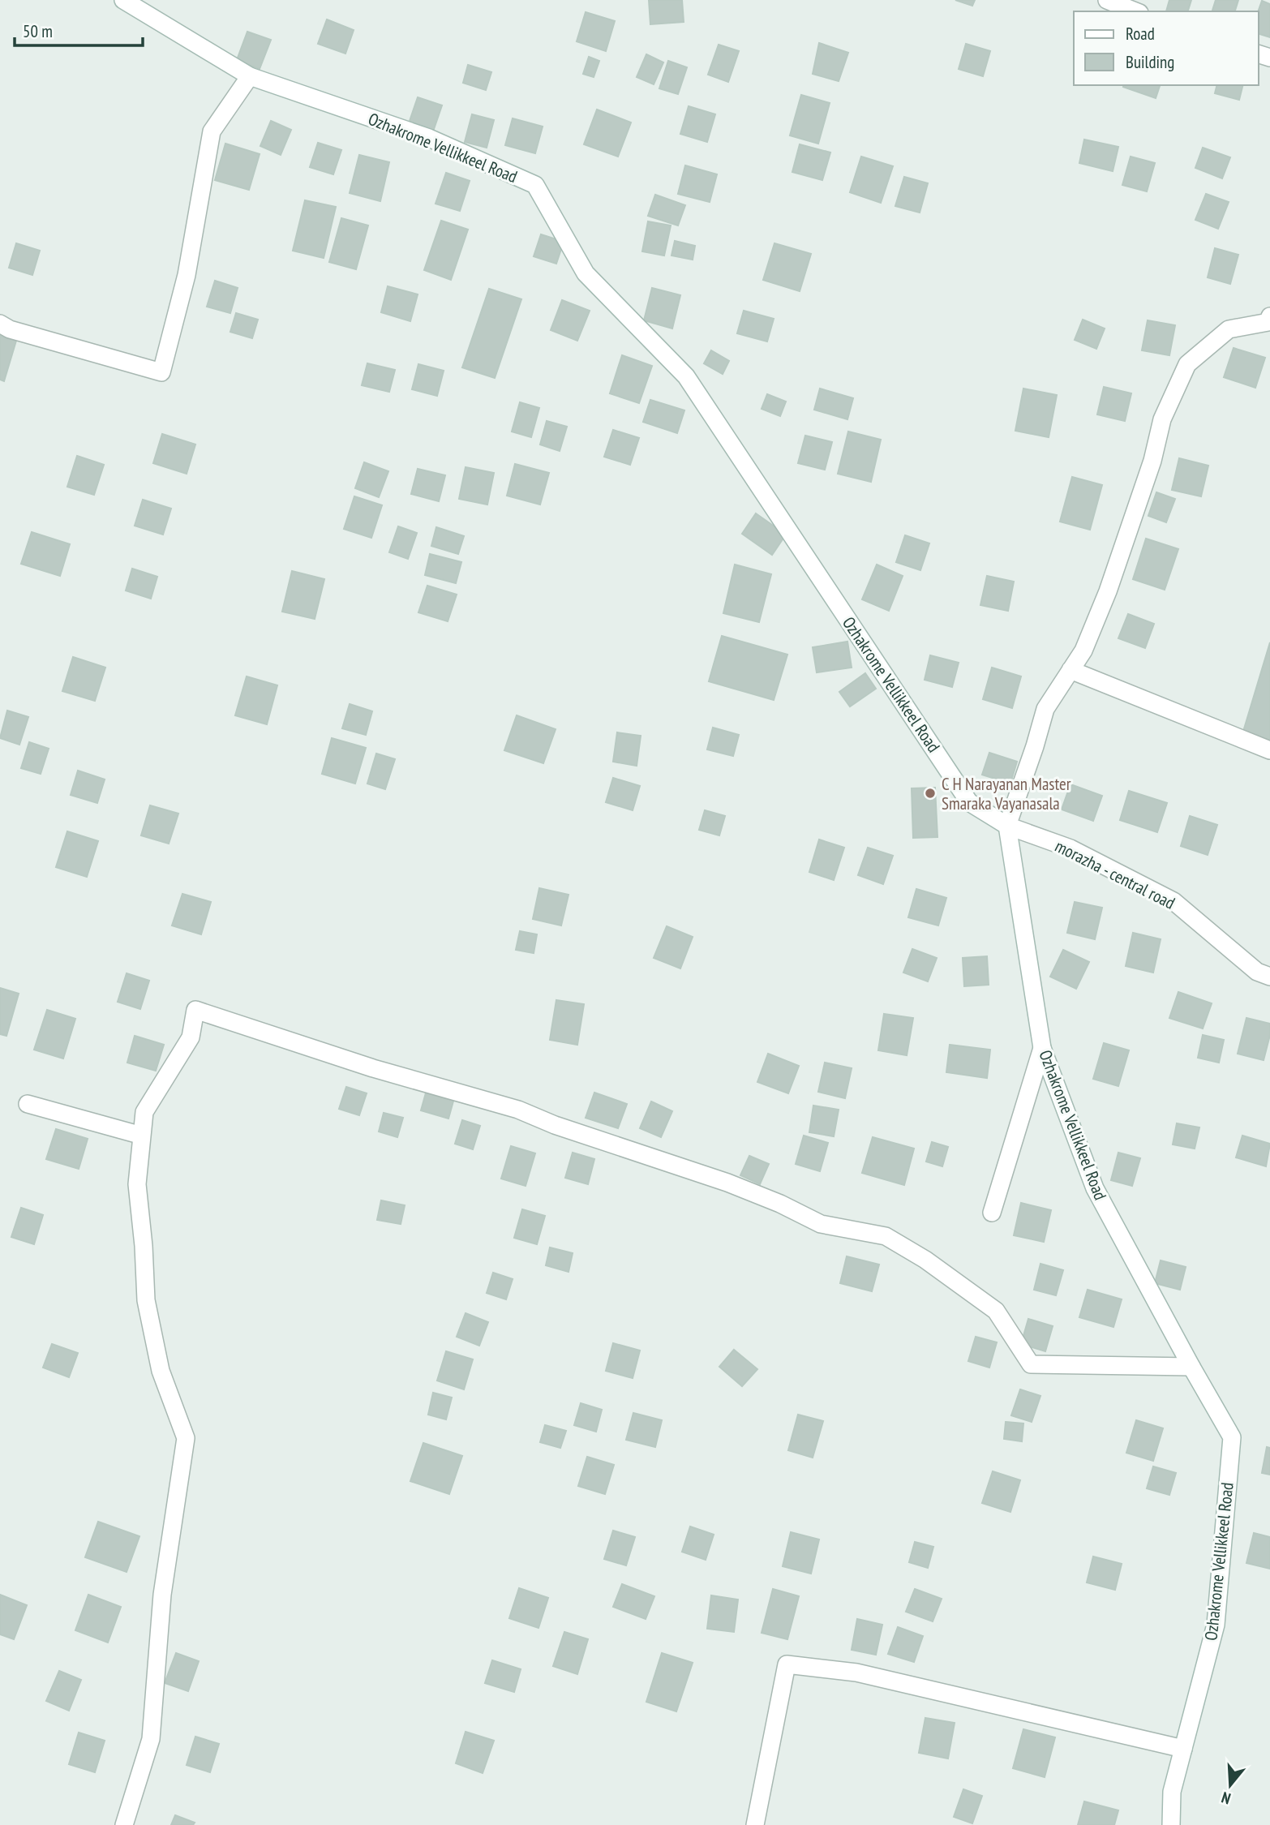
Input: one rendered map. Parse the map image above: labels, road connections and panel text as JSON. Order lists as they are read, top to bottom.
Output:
{
  "streets": {
    "street": ["Ozhakrome Vellikkeel Road", "morazha - central road"]
  },
  "crossings": [
    ["Ozhakrome Vellikkeel Road", "morazha - central road"]
  ],
  "places": ["C H Narayanan Master Smaraka Vayanasala"],
  "legend": ["Road", "Building"],
  "scale_bar": "50 m",
  "north": "bottom"
}
